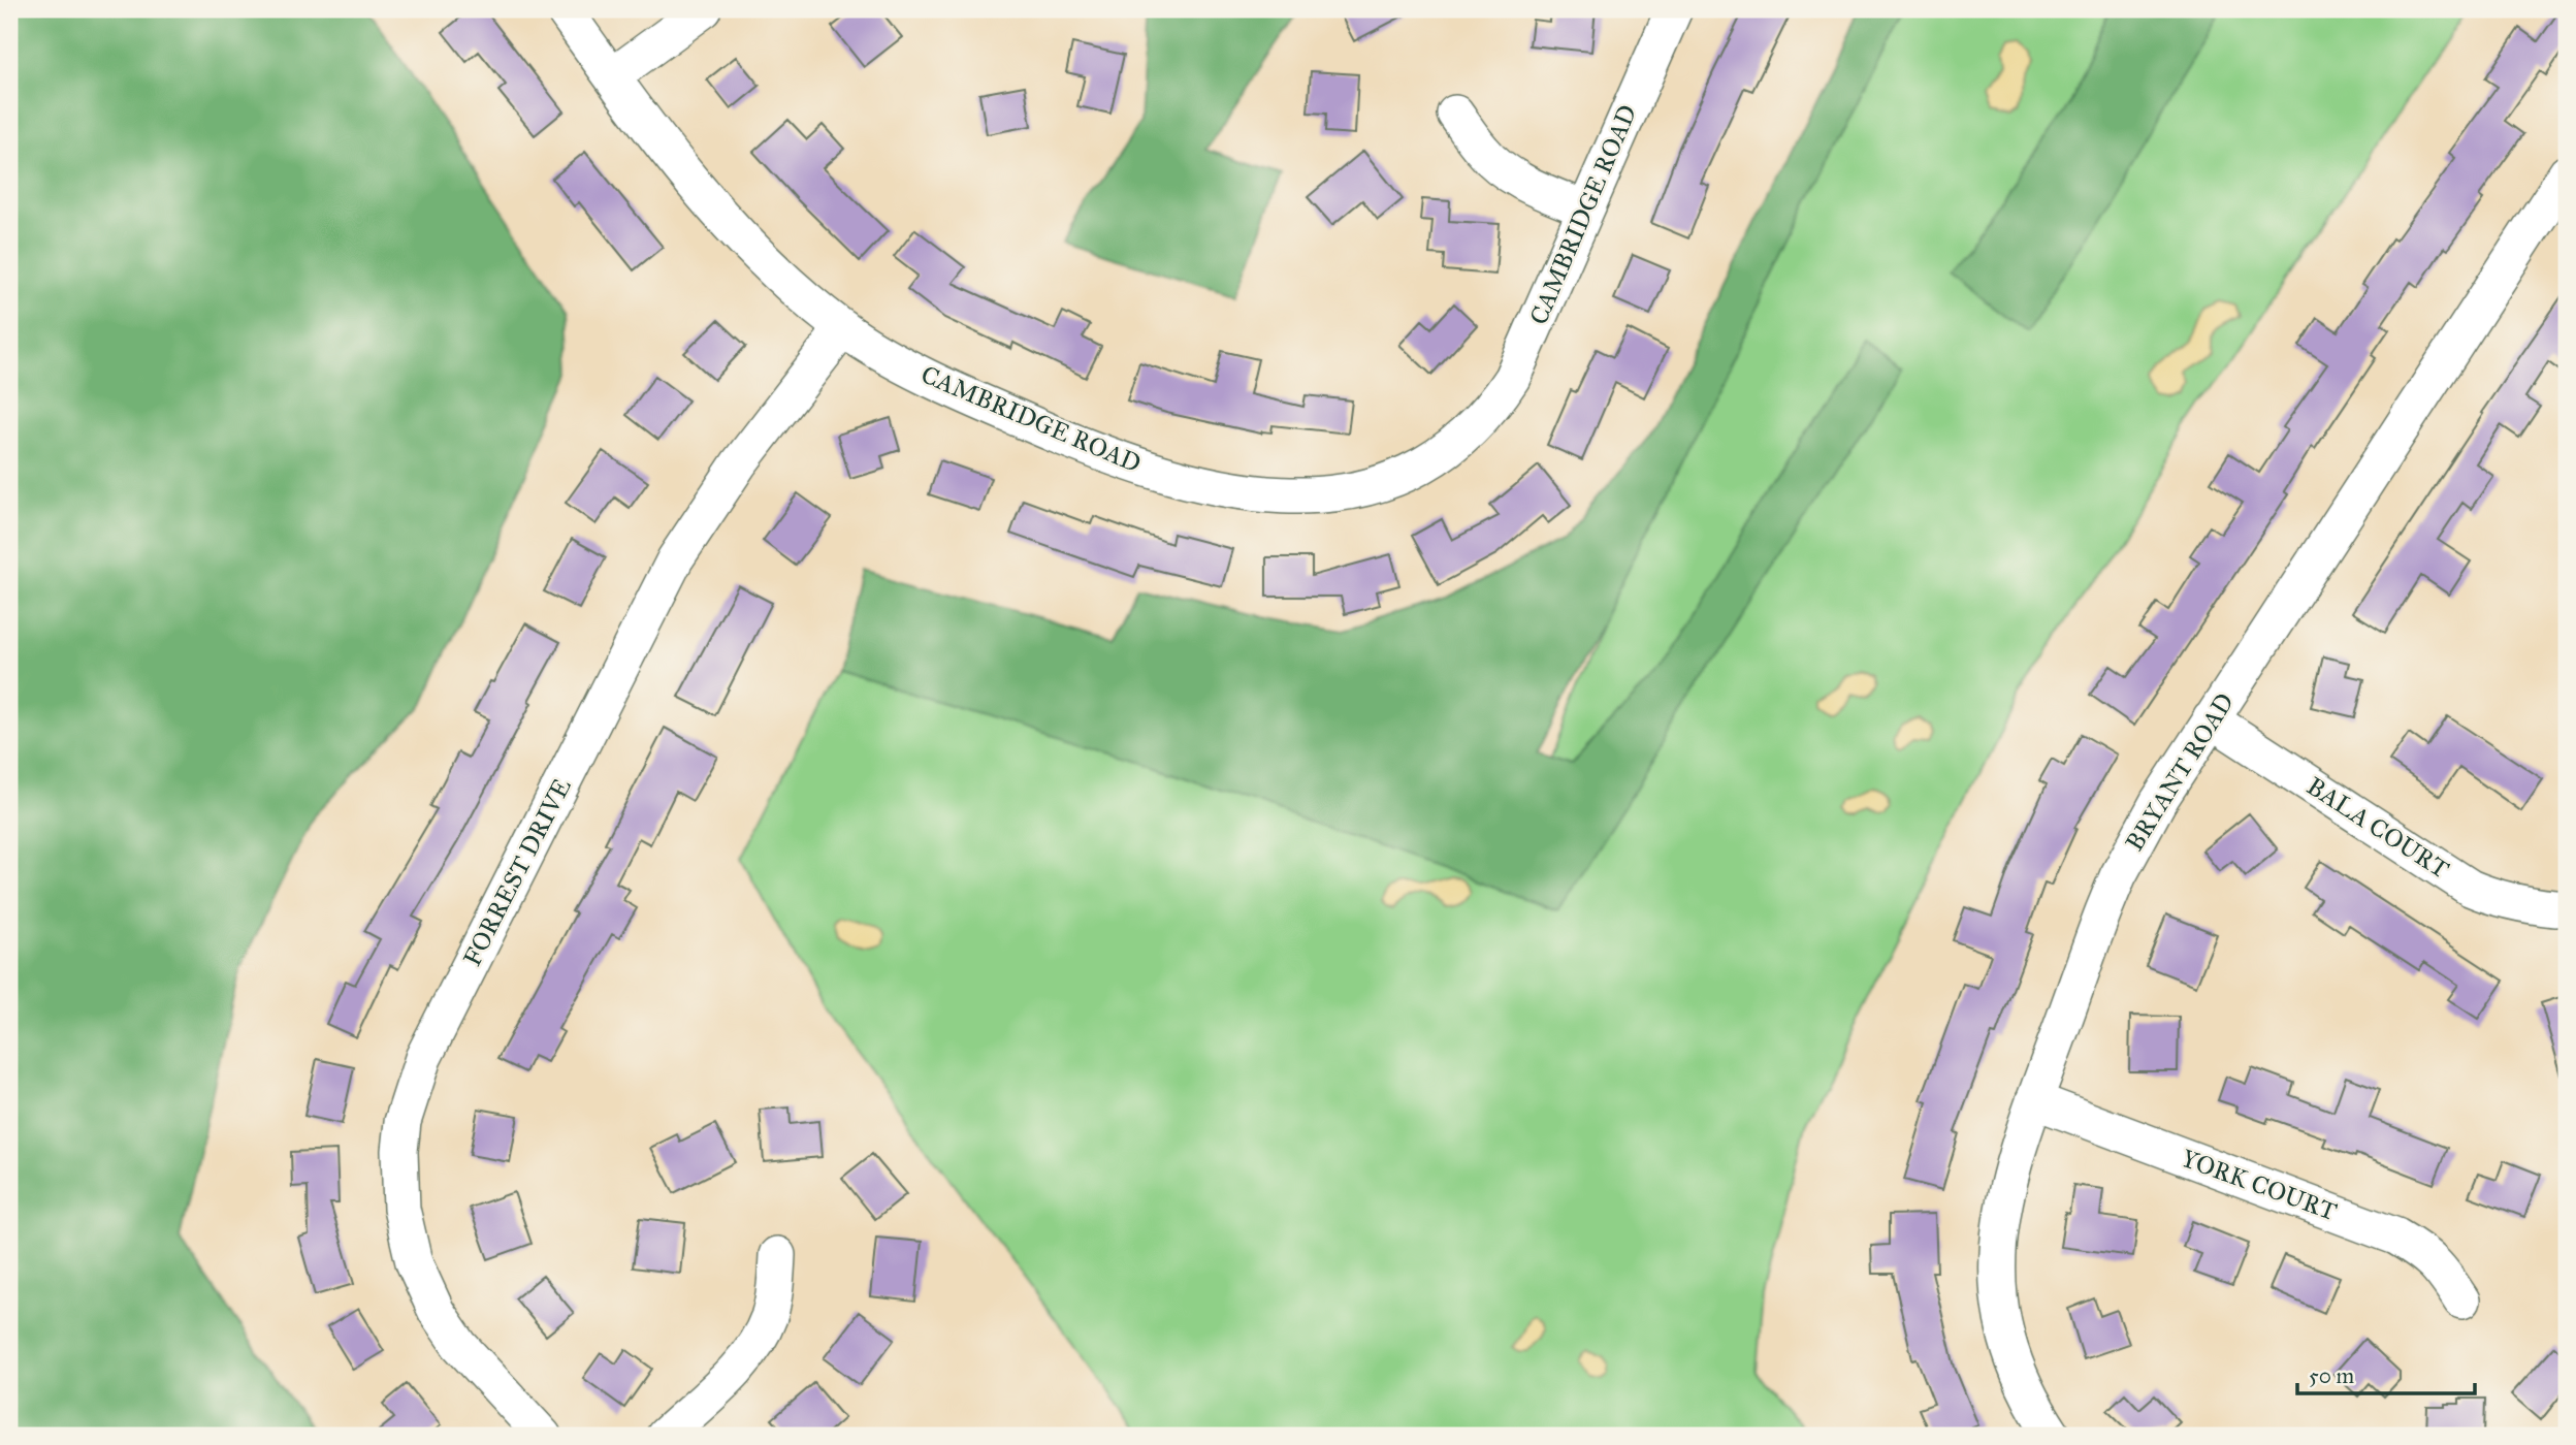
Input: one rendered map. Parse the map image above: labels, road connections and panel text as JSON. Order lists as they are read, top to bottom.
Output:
{
  "streets": {
    "street": [
      "CAMBRIDGE ROAD",
      "BRYANT ROAD",
      "BALA COURT",
      "FORREST DRIVE",
      "YORK COURT"
    ]
  },
  "crossings": [
    ["CAMBRIDGE ROAD", "FORREST DRIVE"],
    ["BRYANT ROAD", "BALA COURT"],
    ["BRYANT ROAD", "YORK COURT"]
  ],
  "scale_bar": "50 m"
}
